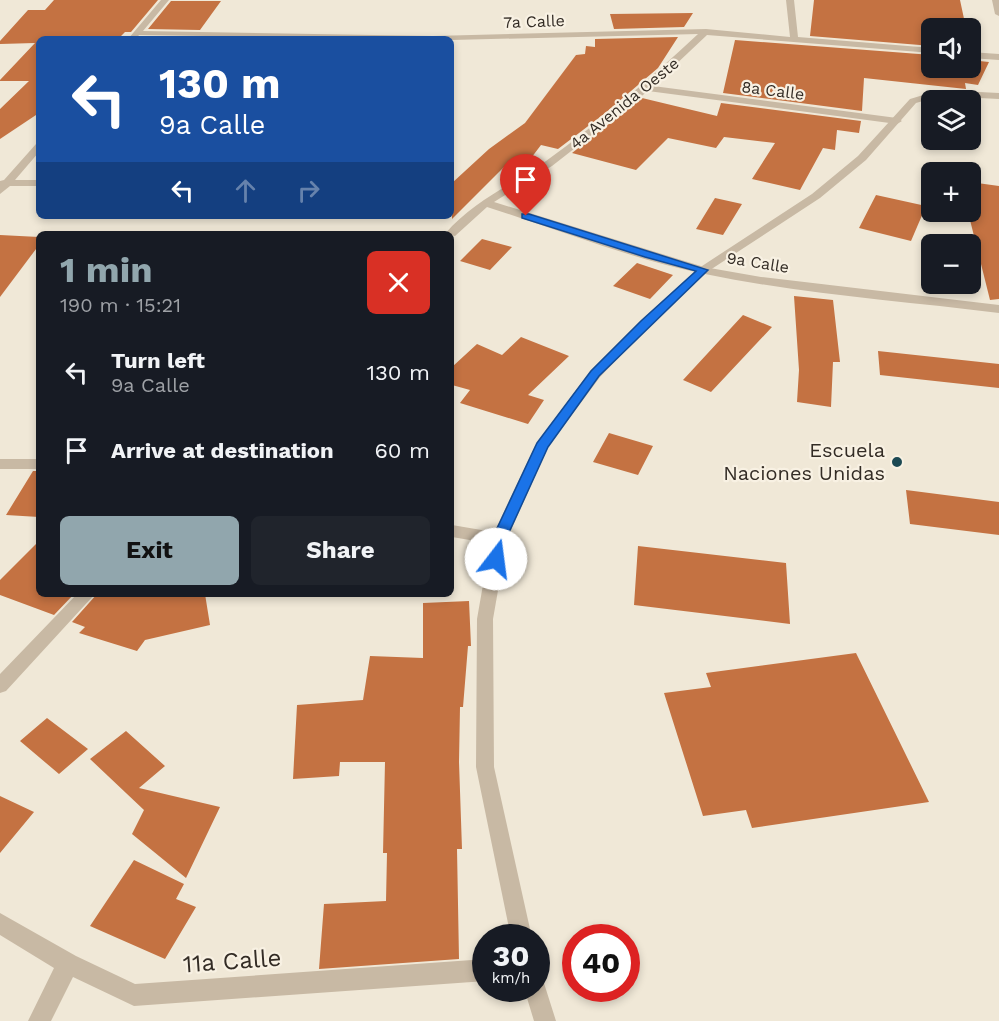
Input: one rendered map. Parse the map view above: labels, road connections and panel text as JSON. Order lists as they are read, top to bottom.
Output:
{
  "streets": {
    "street": [
      "7a Calle",
      "8a Calle",
      "4a Avenida Oeste",
      "9a Calle",
      "11a Calle"
    ]
  },
  "crossings": [
    ["7a Calle", "4a Avenida Oeste"],
    ["8a Calle", "4a Avenida Oeste"],
    ["4a Avenida Oeste", "9a Calle"]
  ],
  "places": ["Escuela Naciones Unidas"],
  "page": {
    "map_buttons": ["+", "−"],
    "turn": ["130 m", "9a Calle"],
    "heading": ["1 min", "190 m · 15:21"],
    "list": [
      {
        "name": "Turn left",
        "note": "9a Calle",
        "value": "130 m"
      },
      {
        "name": "Arrive at destination",
        "value": "60 m"
      }
    ],
    "buttons": ["Exit", "Share"],
    "speed": "30 km/h",
    "limit": "40"
  }
}
